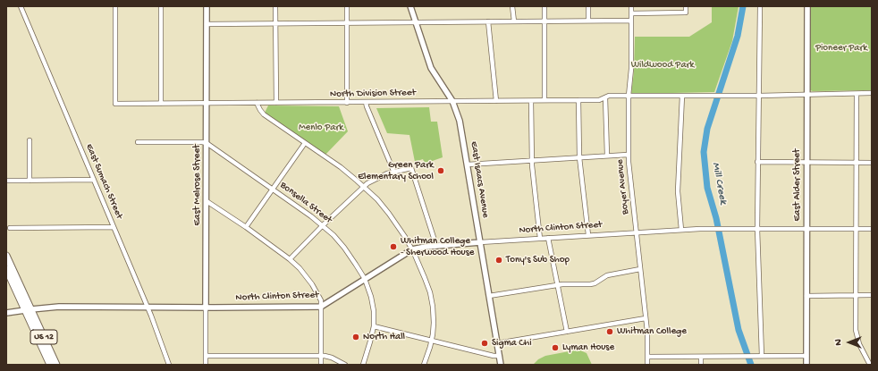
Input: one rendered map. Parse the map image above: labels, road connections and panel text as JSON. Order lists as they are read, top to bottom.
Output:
{
  "streets": {
    "highway": ["US 12"],
    "main road": [
      "East Isaacs Avenue",
      "East Melrose Street",
      "East Alder Street",
      "North Clinton Street"
    ],
    "street": [
      "North Division Street",
      "East Sumach Street",
      "Boyer Avenue",
      "Bonsella Street"
    ]
  },
  "crossings": [
    ["North Division Street", "East Isaacs Avenue"],
    ["North Division Street", "East Melrose Street"],
    ["North Division Street", "East Alder Street"],
    ["North Division Street", "Boyer Avenue"],
    ["East Isaacs Avenue", "North Clinton Street"],
    ["East Sumach Street", "North Clinton Street"],
    ["East Melrose Street", "Bonsella Street"],
    ["East Melrose Street", "North Clinton Street"],
    ["East Alder Street", "North Clinton Street"],
    ["Boyer Avenue", "North Clinton Street"],
    ["Bonsella Street", "North Clinton Street"],
    ["North Clinton Street", "US 12"]
  ],
  "water": ["Mill Creek"],
  "parks": ["Pioneer Park", "Wildwood Park", "Menlo Park"],
  "places": [
    "Green Park Elementary School",
    "Whitman College - Sherwood House",
    "Tony's Sub Shop",
    "Whitman College",
    "North Hall",
    "Sigma Chi",
    "Lyman House"
  ],
  "north": "left"
}
